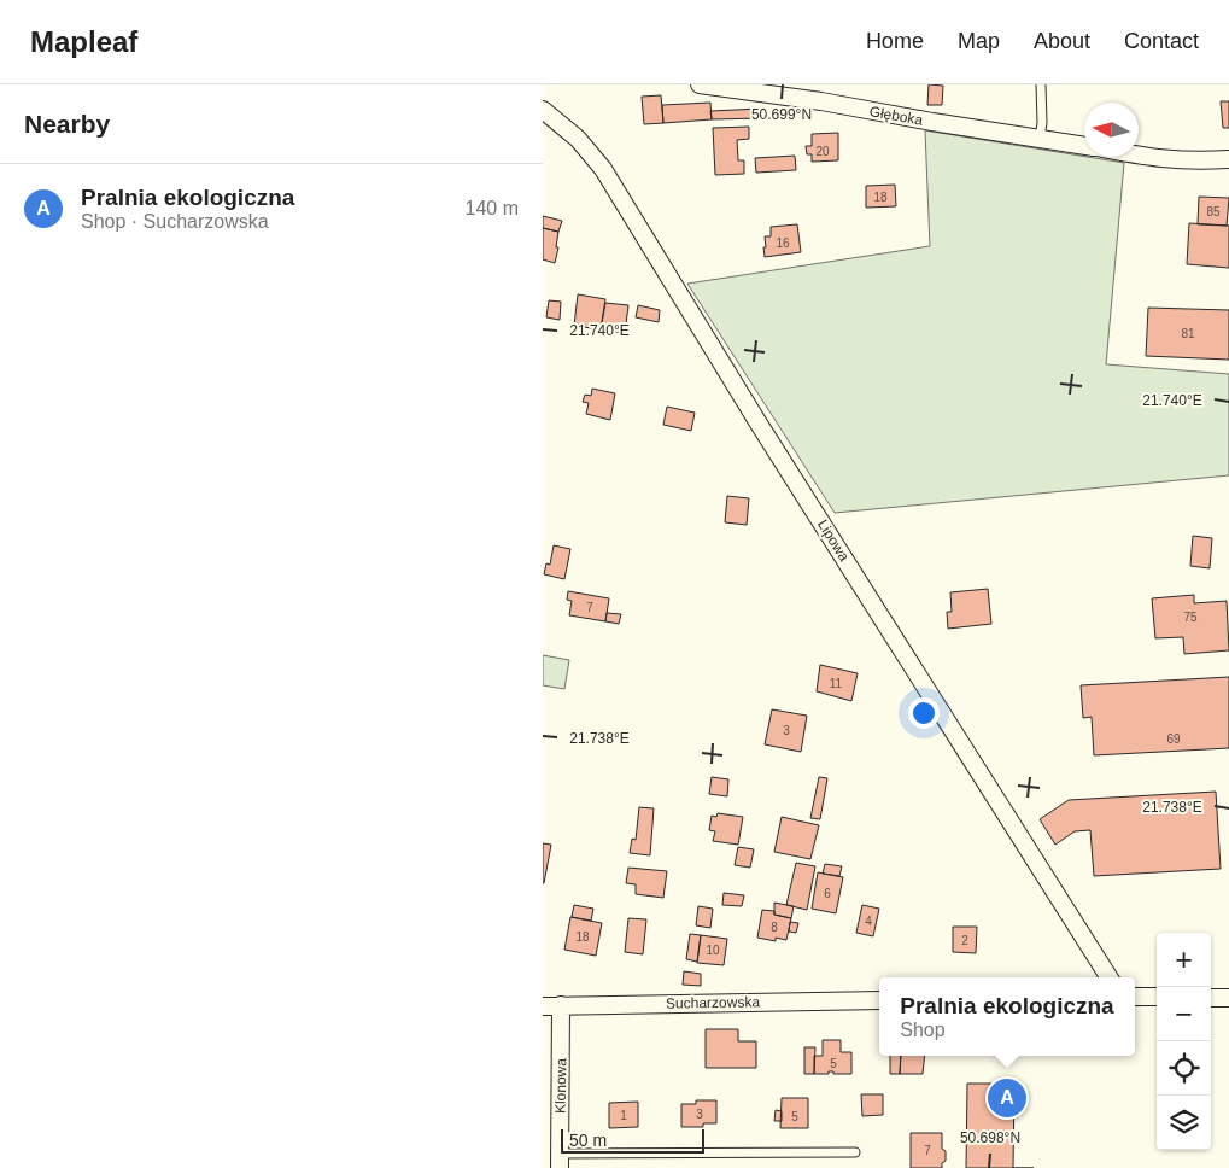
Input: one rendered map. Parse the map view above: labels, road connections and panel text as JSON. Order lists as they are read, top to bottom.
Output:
{
  "streets": {
    "street": [
      "Głęboka",
      "Lipowa",
      "Sucharzowska",
      "Klonowa"
    ]
  },
  "crossings": [
    ["Sucharzowska", "Klonowa"]
  ],
  "house_numbers": [
    "20",
    "18",
    "85",
    "16",
    "81",
    "7",
    "75",
    "11",
    "3",
    "69",
    "6",
    "4",
    "8",
    "18",
    "2",
    "10",
    "5",
    "3",
    "1",
    "5",
    "7"
  ],
  "scale_bar": "50 m",
  "north": "left",
  "page": {
    "header": "Mapleaf",
    "nav": [
      "Home",
      "Map",
      "About",
      "Contact"
    ],
    "heading": "Nearby",
    "list": [
      {
        "mark": "A",
        "name": "Pralnia ekologiczna",
        "note": "Shop · Sucharzowska",
        "value": "140 m"
      }
    ],
    "map_buttons": ["+", "−"],
    "popup": ["Pralnia ekologiczna", "Shop"],
    "pins": "A",
    "scale": "50 m"
  },
  "coordinates": [
    "50.699°N",
    "21.740°E",
    "21.738°E",
    "50.698°N"
  ]
}
